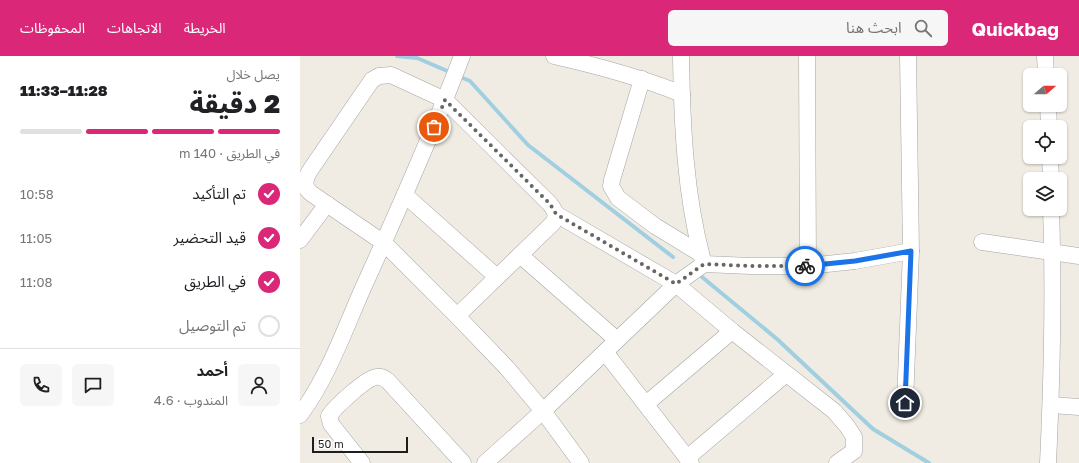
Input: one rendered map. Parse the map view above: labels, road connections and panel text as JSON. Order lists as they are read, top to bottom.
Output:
{
  "scale_bar": "50 m",
  "north": "right",
  "page": {
    "header": "Quickbag",
    "search": "ابحث هنا",
    "nav": ["الخريطة", "الاتجاهات", "المحفوظات"],
    "heading": ["2 دقيقة", "يصل خلال", "11:28–11:33"],
    "panel": ["أحمد", "المندوب · 4.6"],
    "bar": "في الطريق · 140 m",
    "list": [
      ["تم التأكيد", "10:58"],
      ["قيد التحضير", "11:05"],
      ["في الطريق", "11:08"],
      "تم التوصيل"
    ],
    "scale": "50 m"
  }
}
